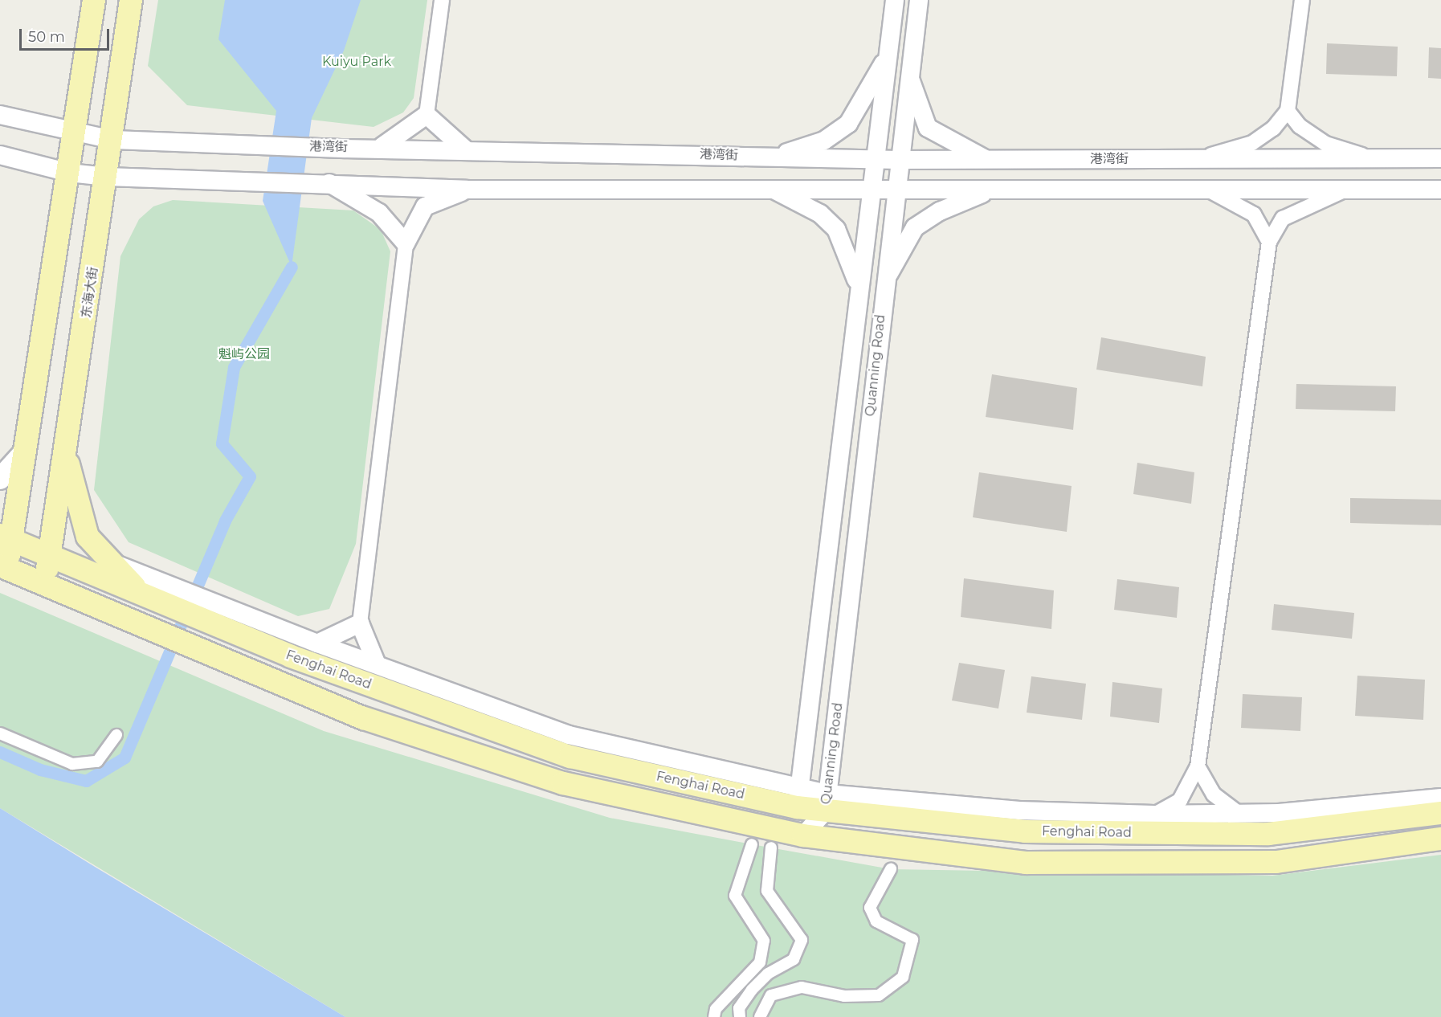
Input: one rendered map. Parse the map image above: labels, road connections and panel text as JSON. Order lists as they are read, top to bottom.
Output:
{
  "streets": {
    "main road": ["东海大街", "Fenghai Road"],
    "street": ["港湾街", "Quanning Road"]
  },
  "crossings": [
    ["港湾街", "东海大街"],
    ["港湾街", "Quanning Road"],
    ["东海大街", "Fenghai Road"],
    ["Quanning Road", "Fenghai Road"]
  ],
  "parks": ["Kuiyu Park", "魁屿公园"],
  "scale_bar": "50 m"
}
